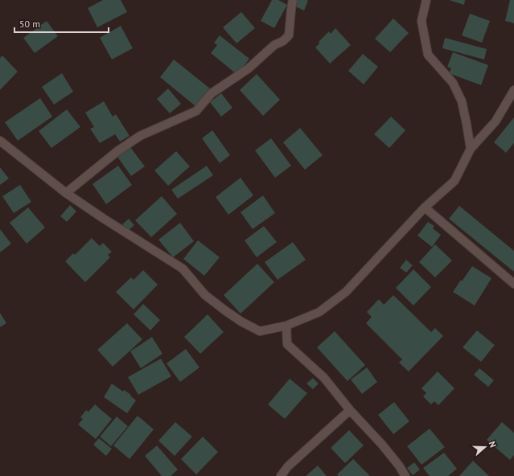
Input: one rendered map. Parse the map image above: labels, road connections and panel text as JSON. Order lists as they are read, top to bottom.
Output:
{
  "scale_bar": "50 m",
  "north": "right"
}
